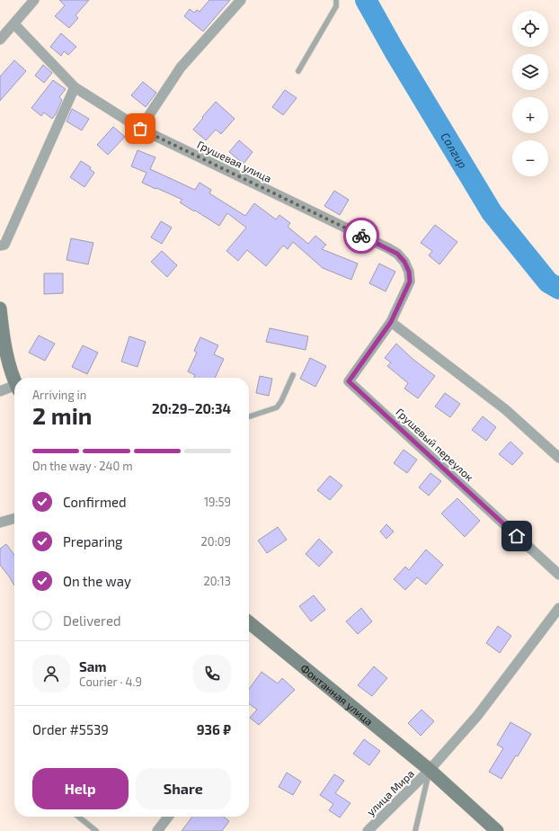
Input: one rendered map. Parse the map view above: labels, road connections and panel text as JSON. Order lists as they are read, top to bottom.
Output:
{
  "streets": {
    "main road": ["Фонтанная улица"],
    "street": ["Грушевая улица", "Грушевый переулок", "улица Мира"]
  },
  "crossings": [
    ["Грушевая улица", "Грушевый переулок"],
    ["Фонтанная улица", "улица Мира"]
  ],
  "water": ["Салгир"],
  "page": {
    "map_buttons": ["+", "−"],
    "heading": ["2 min", "Arriving in", "20:29–20:34"],
    "panel": [
      "Sam",
      "Courier · 4.9",
      "Order #5539",
      "936 ₽"
    ],
    "bar": "On the way · 240 m",
    "list": [
      ["Confirmed", "19:59"],
      ["Preparing", "20:09"],
      ["On the way", "20:13"],
      "Delivered"
    ],
    "buttons": ["Help", "Share"]
  }
}
